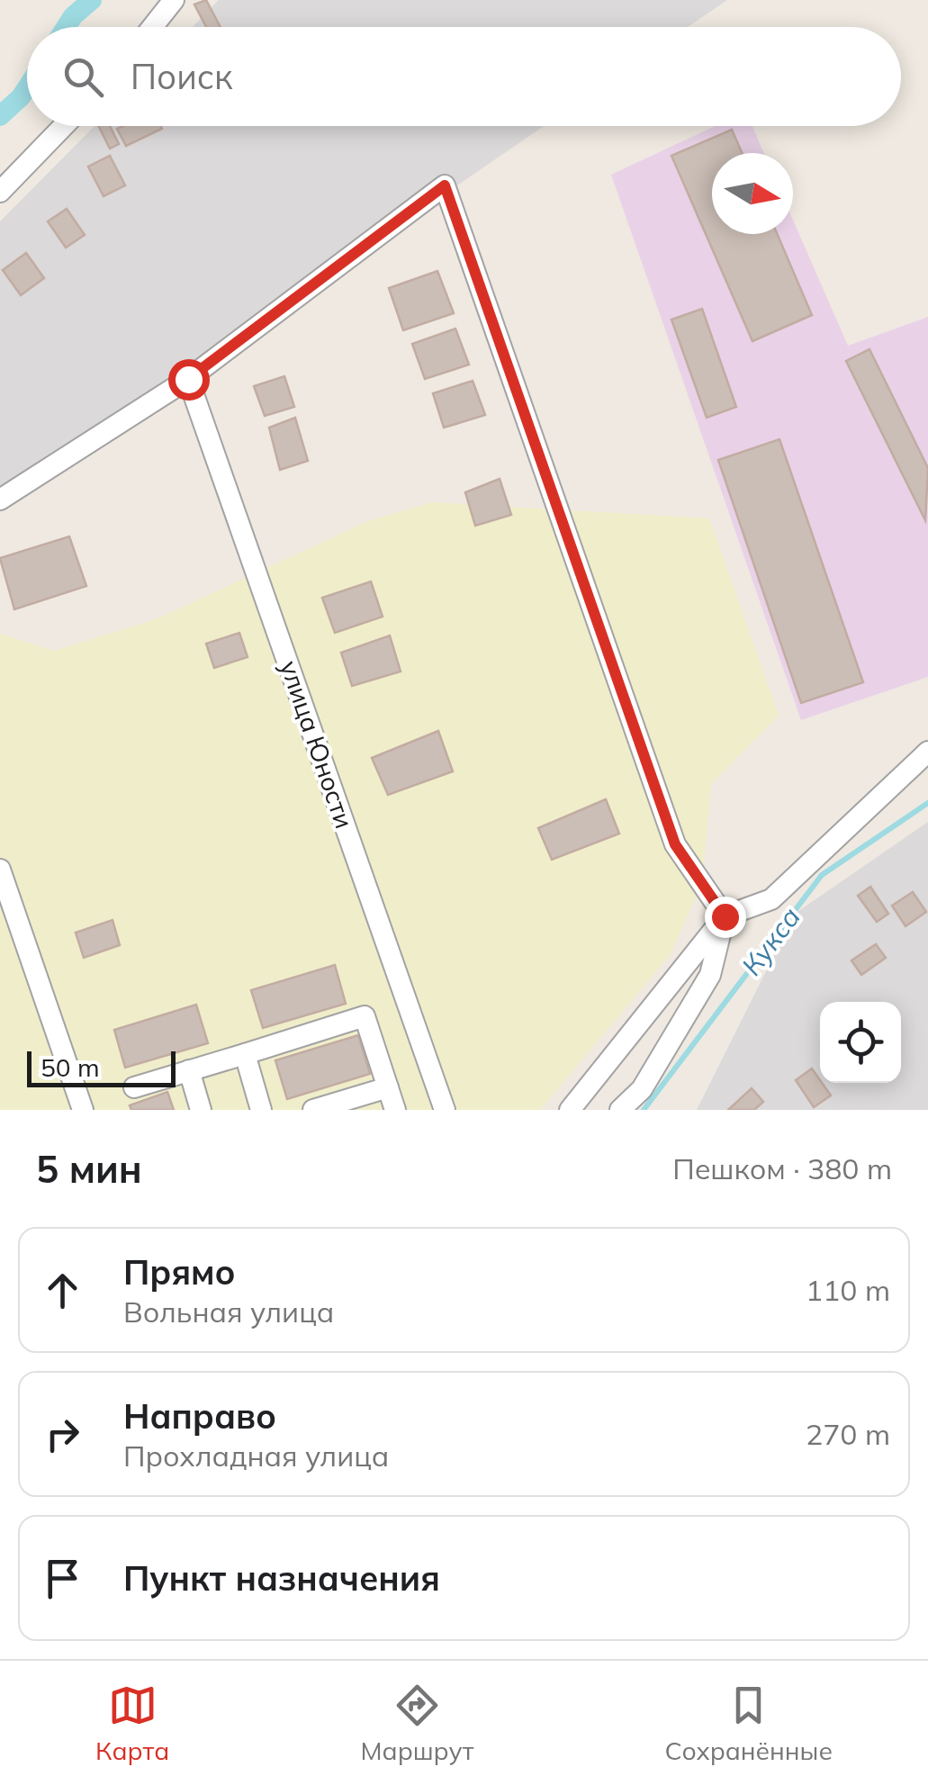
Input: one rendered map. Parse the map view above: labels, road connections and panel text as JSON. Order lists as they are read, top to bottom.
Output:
{
  "streets": {
    "street": ["улица Юности"]
  },
  "water": ["Кукса"],
  "scale_bar": "50 m",
  "north": "right",
  "page": {
    "search": "Поиск",
    "scale": "50 m",
    "heading": ["5 мин", "Пешком · 380 m"],
    "list": [
      ["Прямо", "Вольная улица", "110 m"],
      ["Направо", "Прохладная улица", "270 m"],
      "Пункт назначения"
    ],
    "nav": ["Карта", "Маршрут", "Сохранённые"]
  }
}
